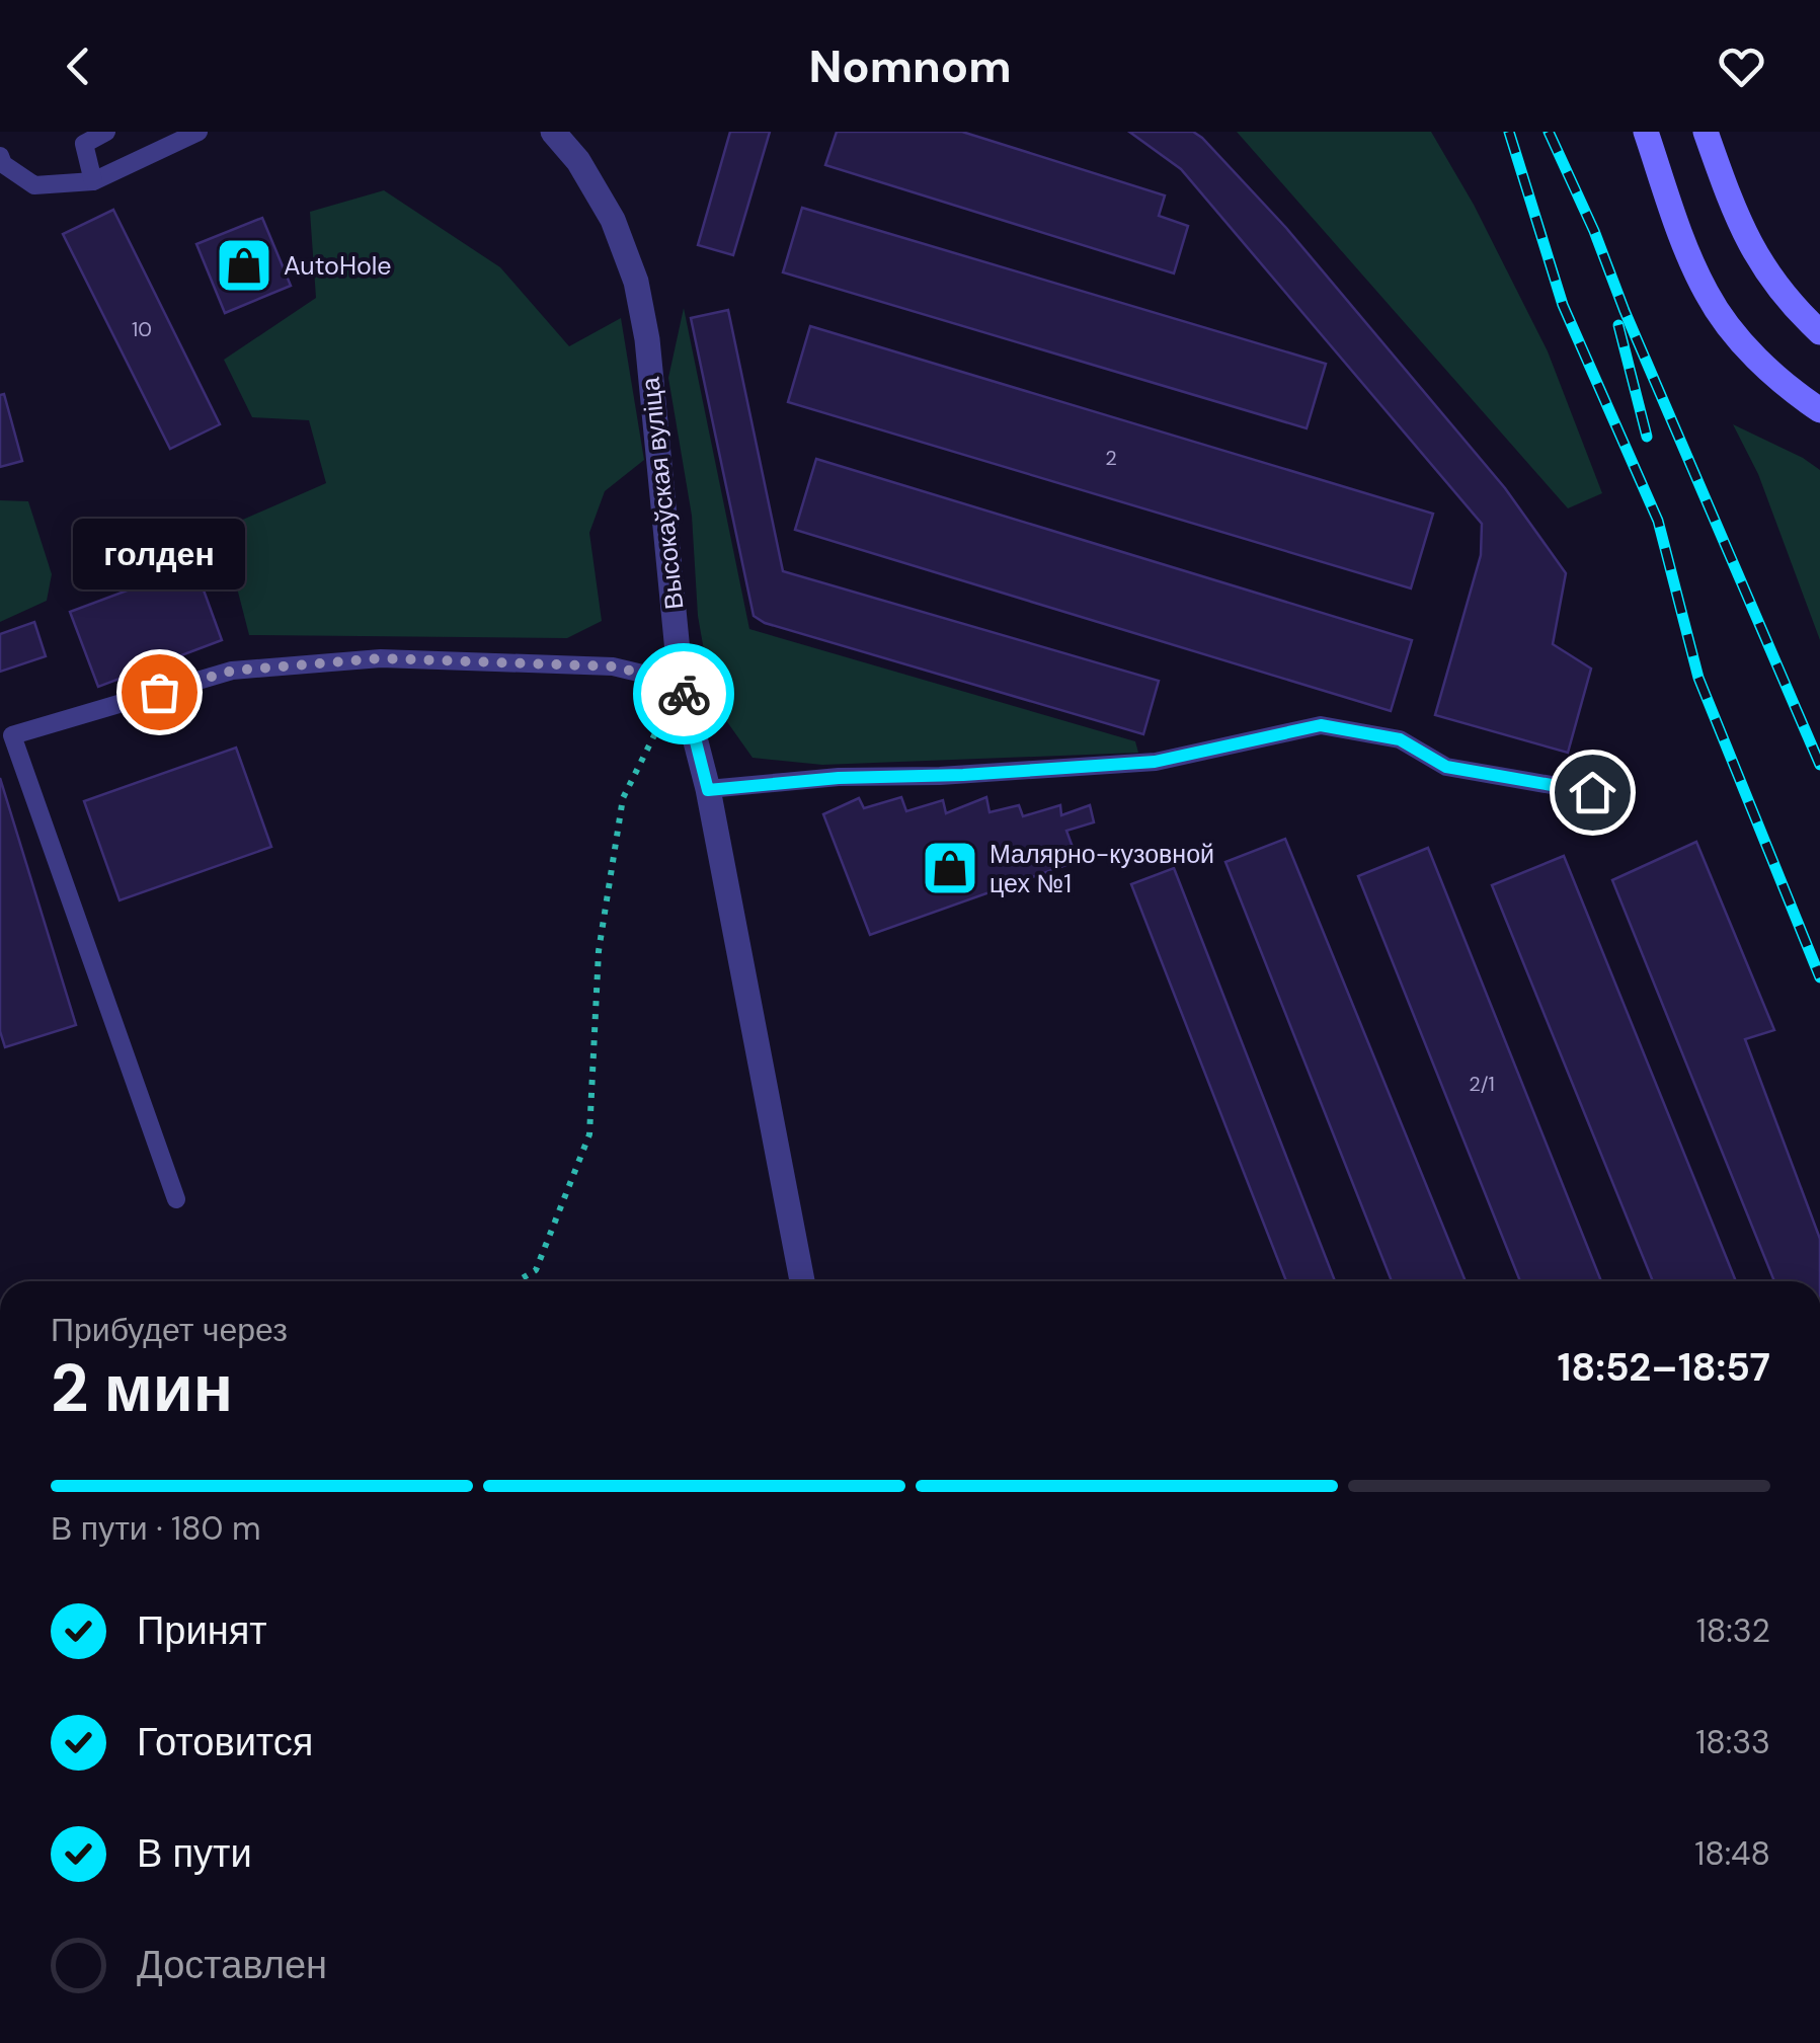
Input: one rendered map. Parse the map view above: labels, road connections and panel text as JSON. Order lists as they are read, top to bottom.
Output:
{
  "streets": {
    "street": ["Высокаўская вуліца"]
  },
  "places": {
    "shop": ["AutoHole", "Малярно-кузовной цех №1"],
    "other": ["голден"]
  },
  "house_numbers": ["10", "2", "2/1"],
  "page": {
    "header": "Nomnom",
    "bubble": "голден",
    "heading": ["2 мин", "Прибудет через", "18:52–18:57"],
    "bar": "В пути · 180 m",
    "list": [
      ["Принят", "18:32"],
      ["Готовится", "18:33"],
      ["В пути", "18:48"],
      "Доставлен"
    ]
  }
}
